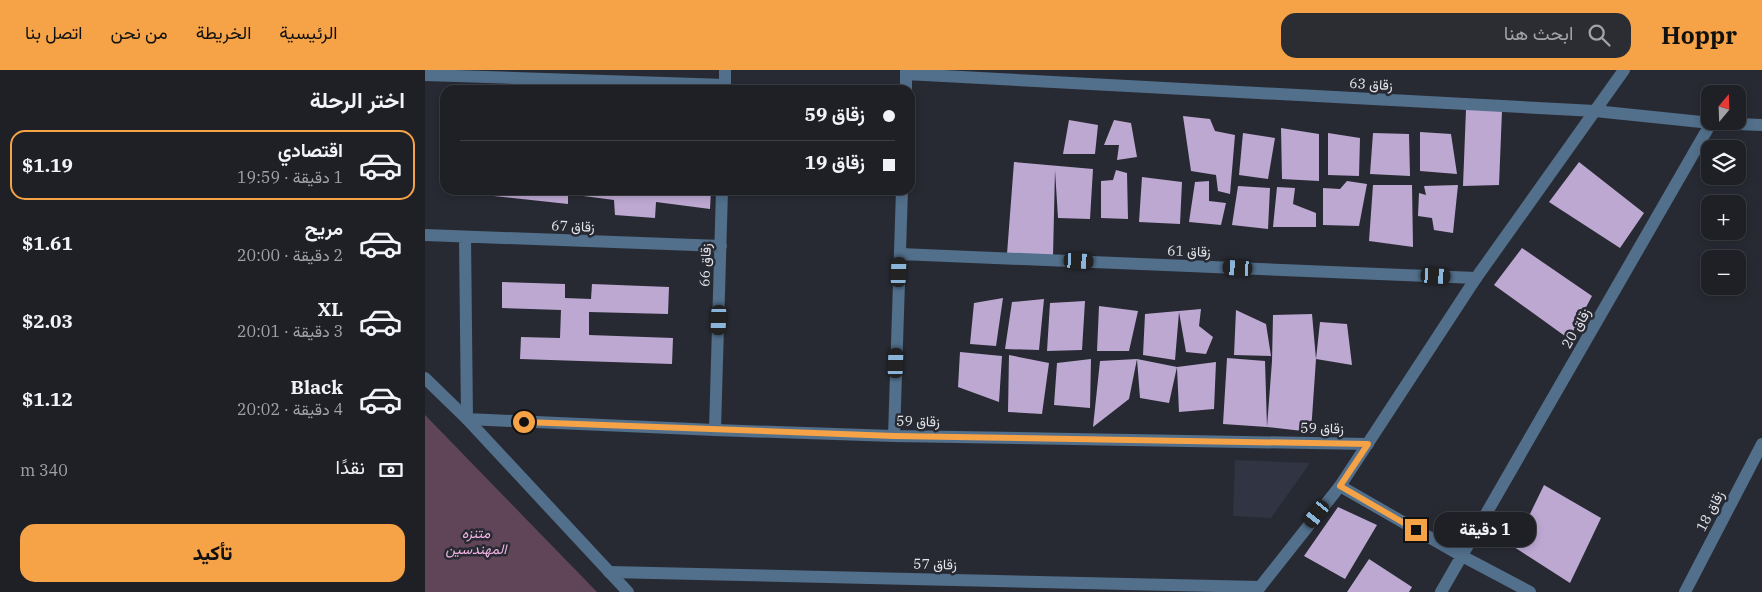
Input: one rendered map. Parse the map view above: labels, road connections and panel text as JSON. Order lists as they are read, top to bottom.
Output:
{
  "streets": {
    "street": [
      "زقاق 63",
      "زقاق 67",
      "زقاق 61",
      "زقاق 66",
      "زقاق 20",
      "زقاق 59",
      "زقاق 18",
      "زقاق 57"
    ]
  },
  "crossings": [
    ["زقاق 67", "زقاق 66"],
    ["زقاق 66", "زقاق 59"]
  ],
  "parks": ["متنزه المهندسين"],
  "north": "top",
  "page": {
    "header": "Hoppr",
    "search": "ابحث هنا",
    "nav": [
      "الرئيسية",
      "الخريطة",
      "من نحن",
      "اتصل بنا"
    ],
    "heading": "اختر الرحلة",
    "map_buttons": ["+", "−"],
    "banner": ["زقاق 59", "زقاق 19"],
    "list": [
      {
        "name": "اقتصادي",
        "note": "1 دقيقة · 19:59",
        "value": "$1.19"
      },
      {
        "name": "مريح",
        "note": "2 دقيقة · 20:00",
        "value": "$1.61"
      },
      {
        "name": "XL",
        "note": "3 دقيقة · 20:01",
        "value": "$2.03"
      },
      {
        "name": "Black",
        "note": "4 دقيقة · 20:02",
        "value": "$1.12"
      }
    ],
    "pay": ["نقدًا", "340 m"],
    "bubble": "1 دقيقة",
    "buttons": "تأكيد"
  }
}
